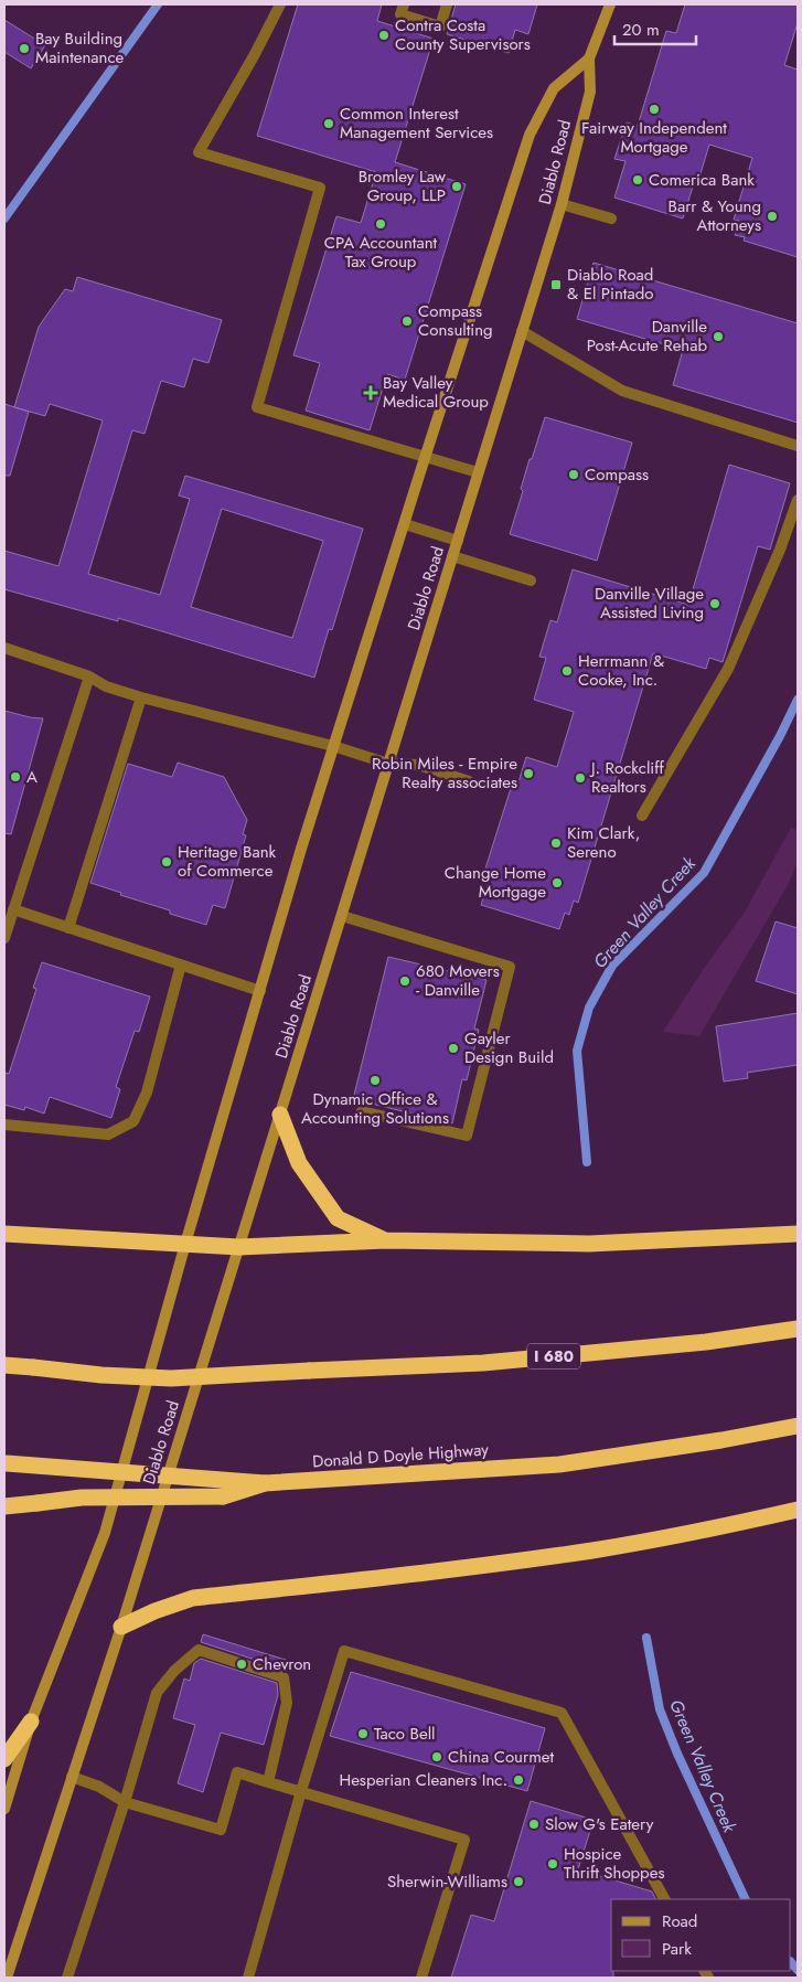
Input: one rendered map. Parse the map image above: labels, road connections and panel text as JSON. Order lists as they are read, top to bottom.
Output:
{
  "streets": {
    "highway": ["I 680", "Donald D Doyle Highway"],
    "street": ["Diablo Road"]
  },
  "water": ["Green Valley Creek"],
  "places": {
    "other": [
      "Contra Costa County Supervisors",
      "Bay Building Maintenance",
      "Fairway Independent Mortgage",
      "Common Interest Management Services",
      "Comerica Bank",
      "Bromley Law Group, LLP",
      "Barr & Young Attorneys",
      "CPA Accountant Tax Group",
      "Compass Consulting",
      "Danville Post-Acute Rehab",
      "Compass",
      "Danville Village Assisted Living",
      "Herrmann & Cooke, Inc.",
      "Robin Miles - Empire Realty associates",
      "A",
      "J. Rockcliff Realtors",
      "Kim Clark, Sereno",
      "Heritage Bank of Commerce",
      "Change Home Mortgage",
      "680 Movers - Danville",
      "Gayler Design Build",
      "Dynamic Office & Accounting Solutions",
      "Chevron",
      "Taco Bell",
      "China Courmet",
      "Hesperian Cleaners Inc.",
      "Slow G's Eatery",
      "Hospice Thrift Shoppes",
      "Sherwin-Williams"
    ],
    "transit": ["Diablo Road & El Pintado"],
    "health": ["Bay Valley Medical Group"]
  },
  "legend": ["Road", "Park"],
  "scale_bar": "20 m"
}
